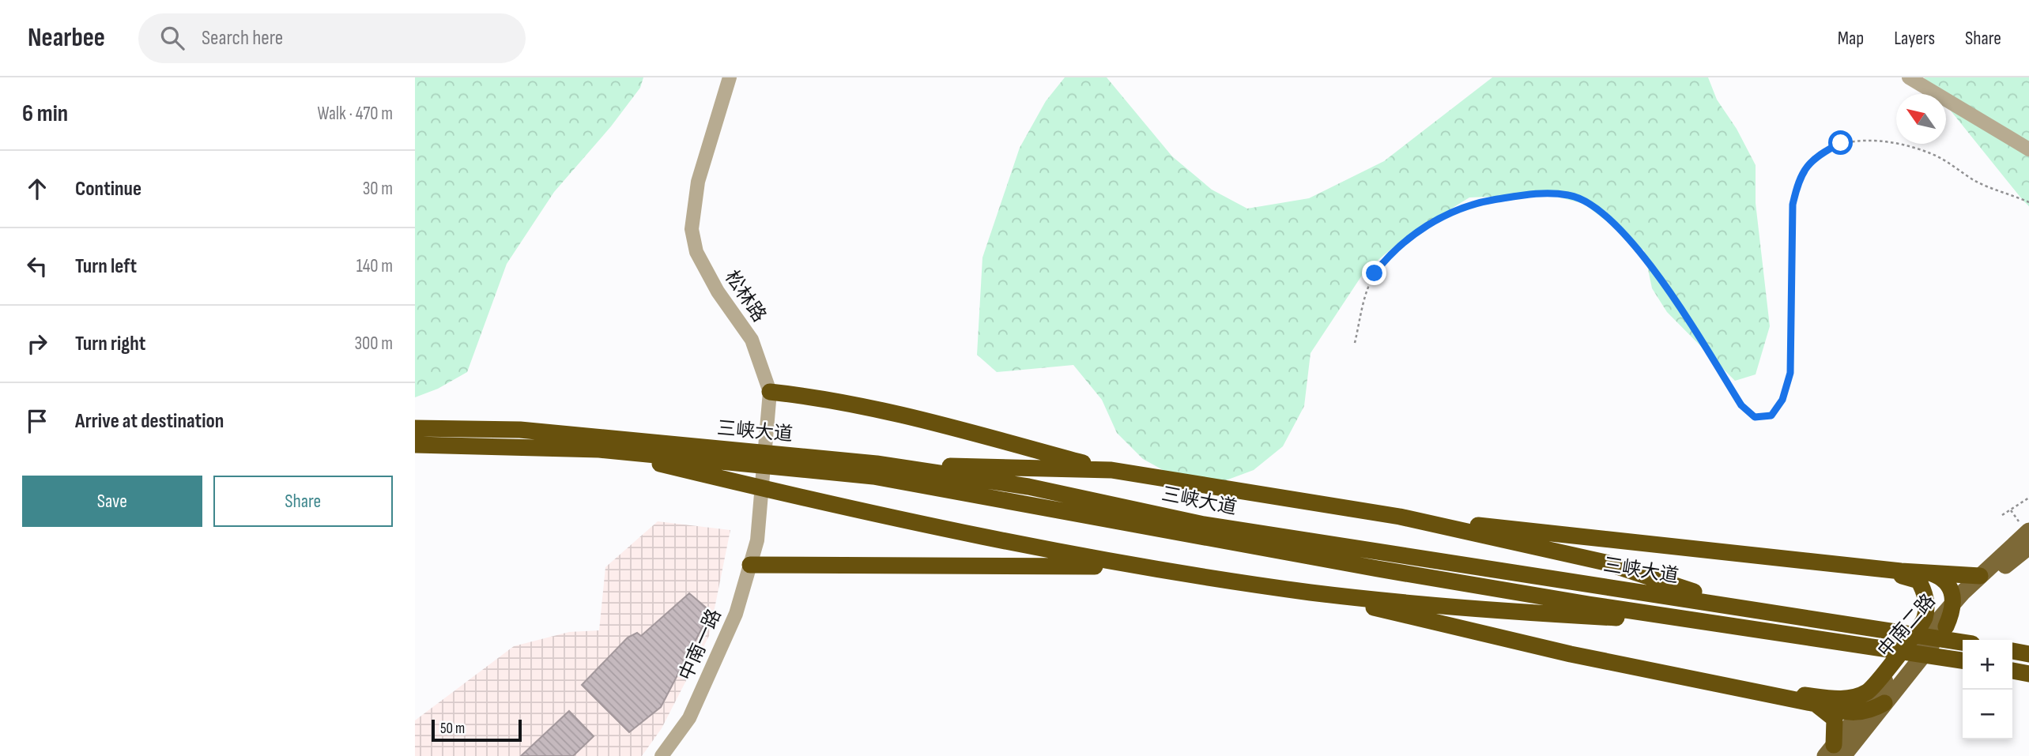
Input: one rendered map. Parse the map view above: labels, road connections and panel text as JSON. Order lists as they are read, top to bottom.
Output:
{
  "streets": {
    "highway": ["三峡大道"],
    "main road": ["中南二路"],
    "street": ["松林路", "中南一路"]
  },
  "crossings": [
    ["松林路", "中南一路"]
  ],
  "scale_bar": "50 m",
  "north": "top left",
  "page": {
    "header": "Nearbee",
    "search": "Search here",
    "nav": ["Map", "Layers", "Share"],
    "heading": ["6 min", "Walk · 470 m"],
    "list": [
      ["Continue", "30 m"],
      ["Turn left", "140 m"],
      ["Turn right", "300 m"],
      "Arrive at destination"
    ],
    "buttons": ["Save", "Share"],
    "map_buttons": ["+", "−"],
    "scale": "50 m"
  }
}
